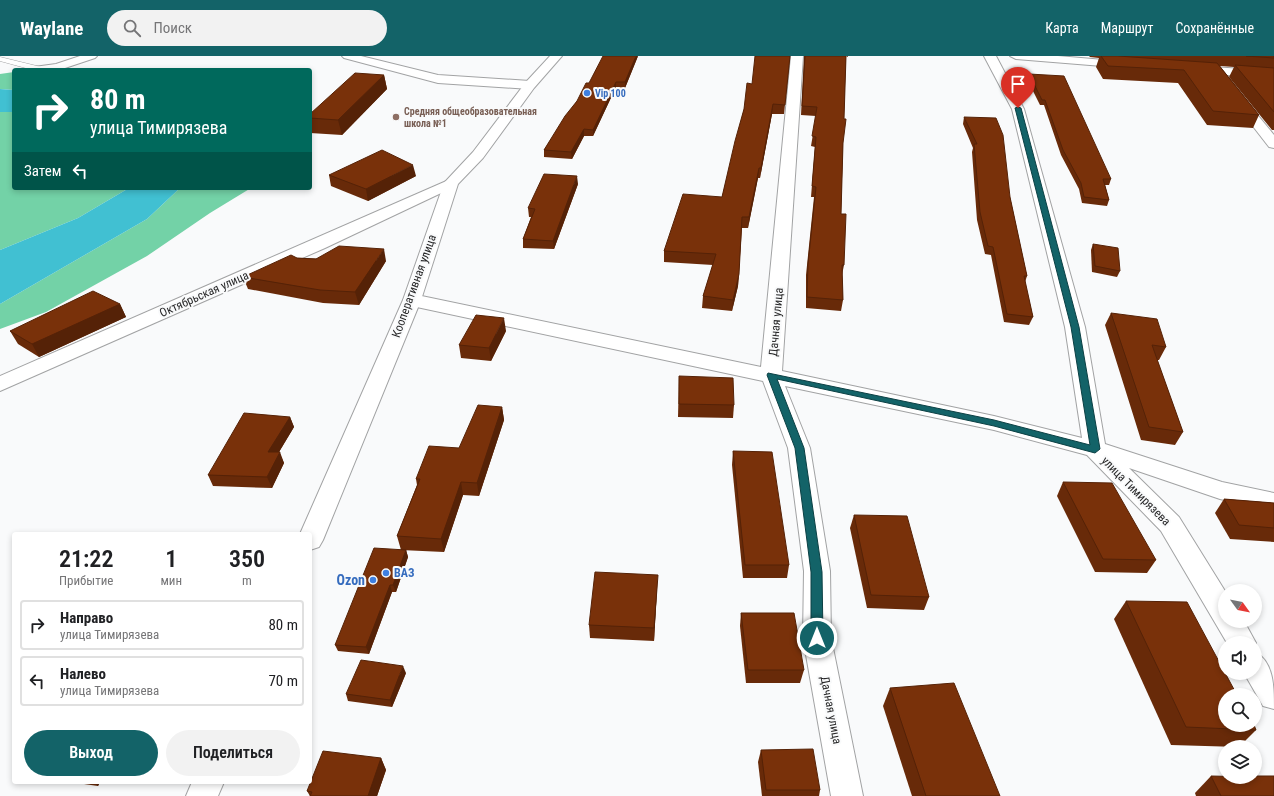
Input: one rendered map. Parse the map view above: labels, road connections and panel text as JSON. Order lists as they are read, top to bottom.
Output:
{
  "streets": {
    "street": [
      "Кооперативная улица",
      "Октябрьская улица",
      "Дачная улица",
      "улица Тимирязева"
    ]
  },
  "crossings": [
    ["Кооперативная улица", "Октябрьская улица"],
    ["Кооперативная улица", "улица Тимирязева"],
    ["Дачная улица", "улица Тимирязева"]
  ],
  "places": [
    "Vip 100",
    "Средняя общеобразовательная школа №1",
    "ВАЗ",
    "Ozon"
  ],
  "north": "bottom right",
  "page": {
    "header": "Waylane",
    "search": "Поиск",
    "nav": ["Карта", "Маршрут", "Сохранённые"],
    "turn": ["80 m", "улица Тимирязева"],
    "then": "Затем",
    "eta": [
      "21:22",
      "Прибытие",
      "1",
      "мин",
      "350",
      "m"
    ],
    "list": [
      {
        "name": "Направо",
        "note": "улица Тимирязева",
        "value": "80 m"
      },
      {
        "name": "Налево",
        "note": "улица Тимирязева",
        "value": "70 m"
      }
    ],
    "buttons": ["Выход", "Поделиться"]
  }
}
